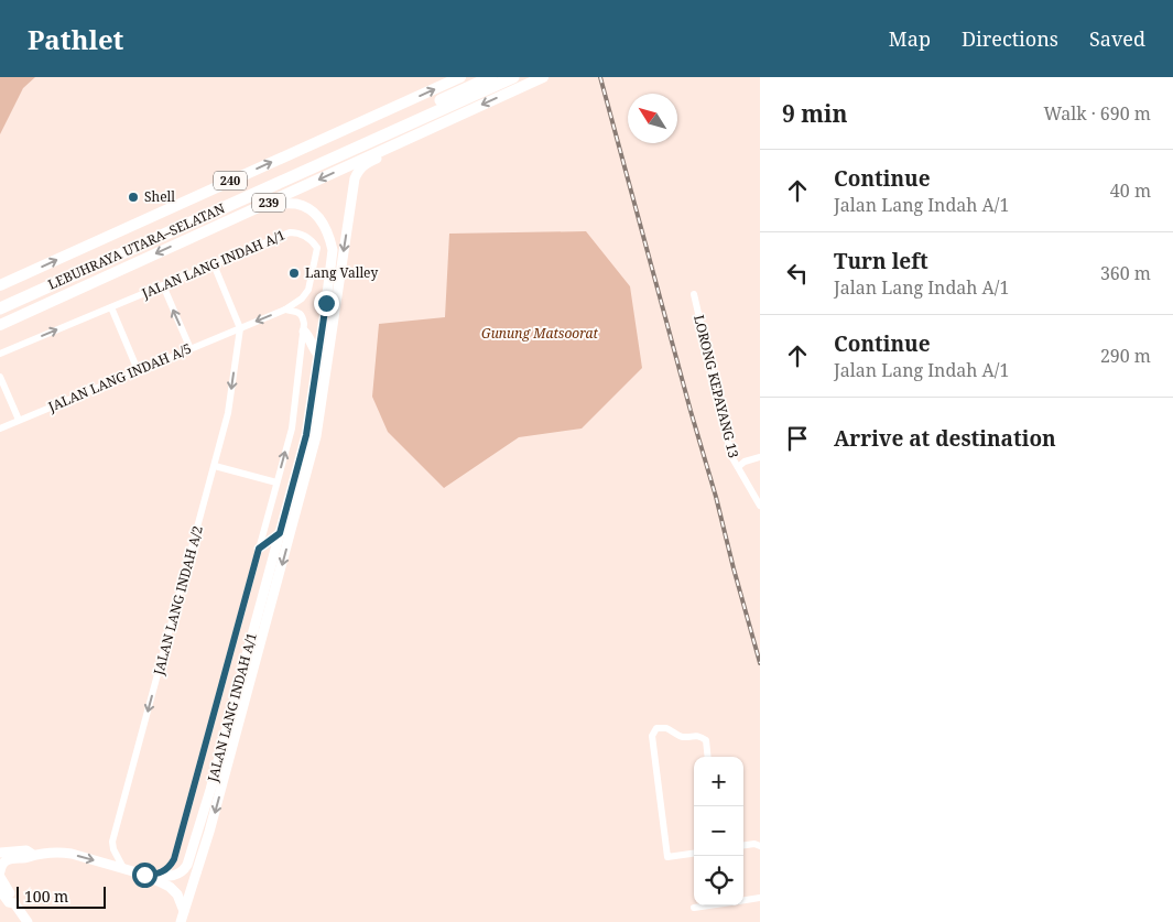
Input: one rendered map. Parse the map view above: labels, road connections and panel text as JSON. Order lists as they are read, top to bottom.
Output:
{
  "streets": {
    "highway": ["LEBUHRAYA UTARA–SELATAN"],
    "main road": ["240", "239"],
    "street": [
      "JALAN LANG INDAH A/1",
      "JALAN LANG INDAH A/5",
      "LORONG KEPAYANG 13",
      "JALAN LANG INDAH A/2"
    ]
  },
  "crossings": [
    ["239", "JALAN LANG INDAH A/1"],
    ["JALAN LANG INDAH A/1", "JALAN LANG INDAH A/5"],
    ["JALAN LANG INDAH A/5", "JALAN LANG INDAH A/2"]
  ],
  "one_way": ["JALAN LANG INDAH A/2"],
  "parks": ["Gunung Matsoorat"],
  "places": ["Shell", "Lang Valley"],
  "scale_bar": "100 m",
  "north": "top left",
  "page": {
    "header": "Pathlet",
    "nav": ["Map", "Directions", "Saved"],
    "heading": ["9 min", "Walk · 690 m"],
    "list": [
      ["Continue", "Jalan Lang Indah A/1", "40 m"],
      ["Turn left", "Jalan Lang Indah A/1", "360 m"],
      ["Continue", "Jalan Lang Indah A/1", "290 m"],
      "Arrive at destination"
    ],
    "map_buttons": ["+", "−"],
    "scale": "100 m"
  }
}
